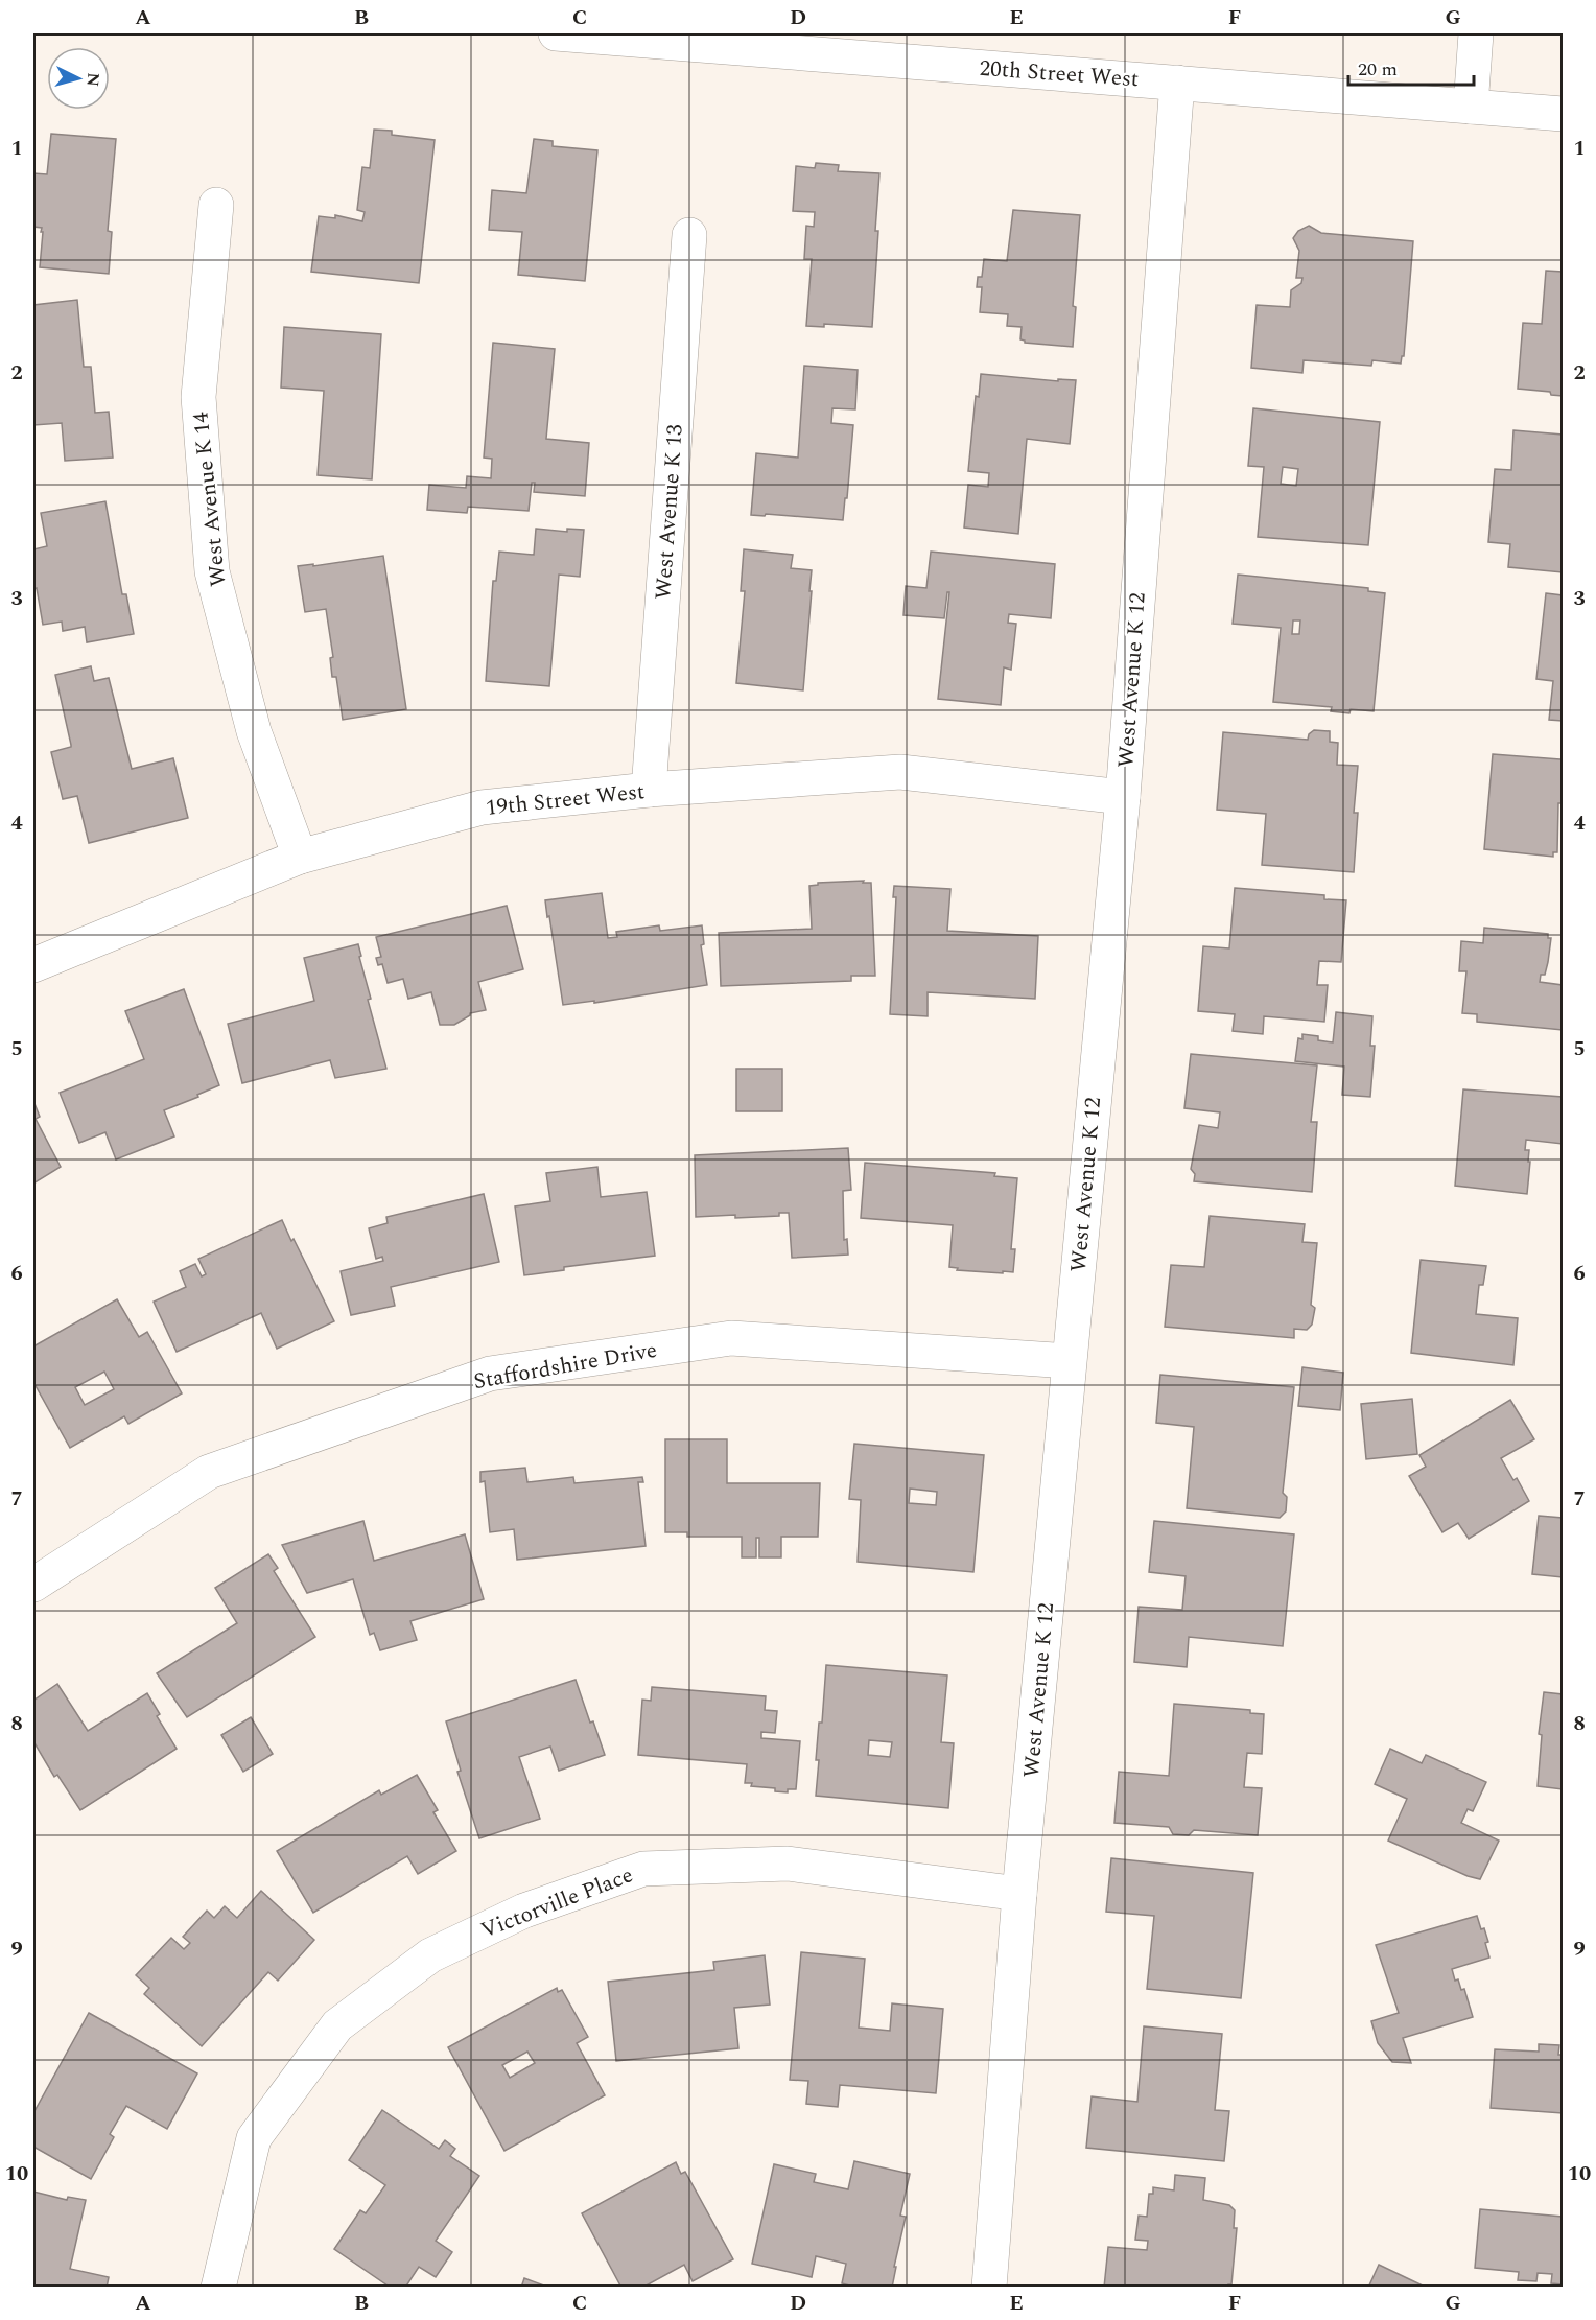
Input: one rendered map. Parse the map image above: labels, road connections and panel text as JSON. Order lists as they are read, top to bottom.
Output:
{
  "streets": {
    "street": [
      "20th Street West",
      "West Avenue K 14",
      "West Avenue K 13",
      "West Avenue K 12",
      "19th Street West",
      "Staffordshire Drive",
      "Victorville Place"
    ]
  },
  "crossings": [
    ["20th Street West", "West Avenue K 12"],
    ["West Avenue K 14", "19th Street West"],
    ["West Avenue K 13", "19th Street West"],
    ["West Avenue K 12", "19th Street West"],
    ["West Avenue K 12", "Staffordshire Drive"],
    ["West Avenue K 12", "Victorville Place"]
  ],
  "scale_bar": "20 m",
  "north": "right",
  "grid": {
    "columns": [
      "A",
      "B",
      "C",
      "D",
      "E",
      "F",
      "G"
    ],
    "rows": [
      "1",
      "2",
      "3",
      "4",
      "5",
      "6",
      "7",
      "8",
      "9",
      "10"
    ]
  }
}
